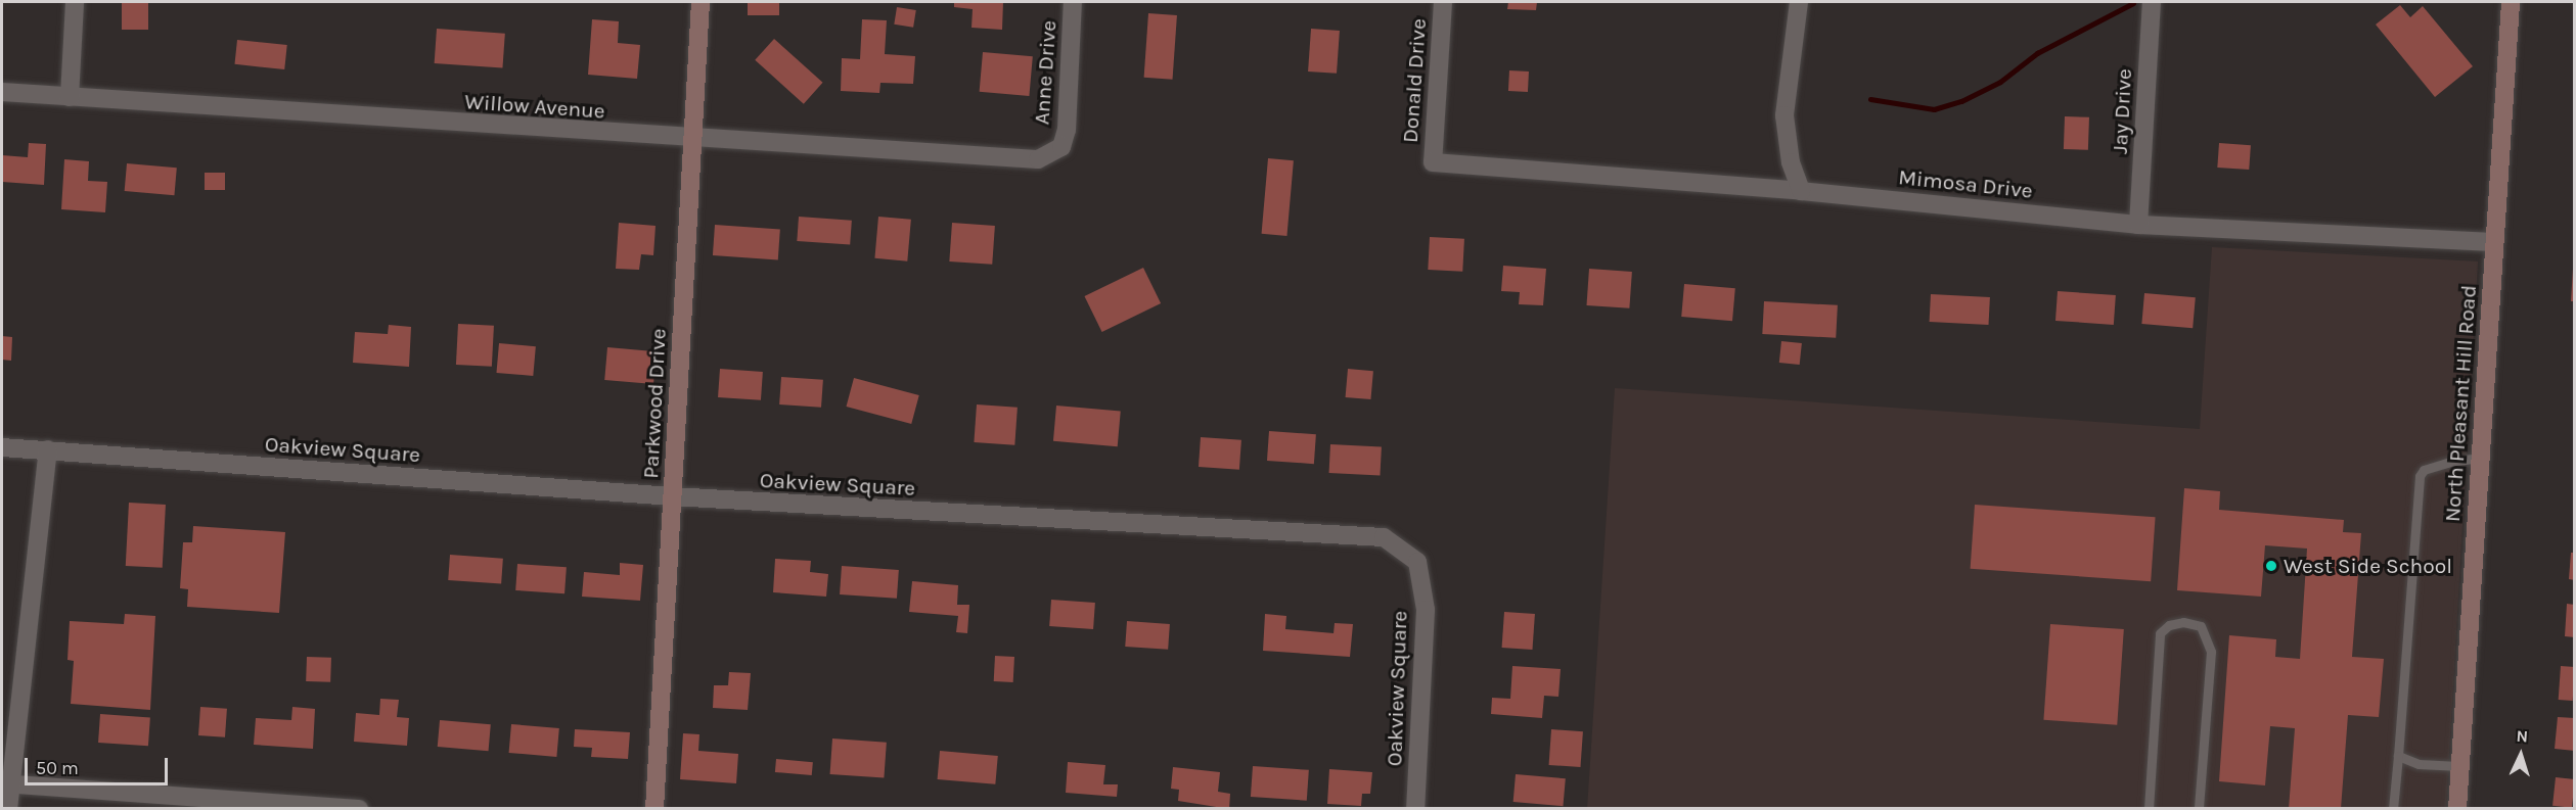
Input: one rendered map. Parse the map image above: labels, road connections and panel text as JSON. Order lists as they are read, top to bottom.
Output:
{
  "streets": {
    "street": [
      "Anne Drive",
      "Donald Drive",
      "Willow Avenue",
      "Jay Drive",
      "Mimosa Drive",
      "Parkwood Drive",
      "North Pleasant Hill Road",
      "Oakview Square"
    ]
  },
  "crossings": [
    ["Anne Drive", "Willow Avenue"],
    ["Donald Drive", "Mimosa Drive"],
    ["Willow Avenue", "Parkwood Drive"],
    ["Jay Drive", "Mimosa Drive"],
    ["Mimosa Drive", "North Pleasant Hill Road"],
    ["Parkwood Drive", "Oakview Square"]
  ],
  "places": ["West Side School"],
  "scale_bar": "50 m",
  "north": "top"
}
